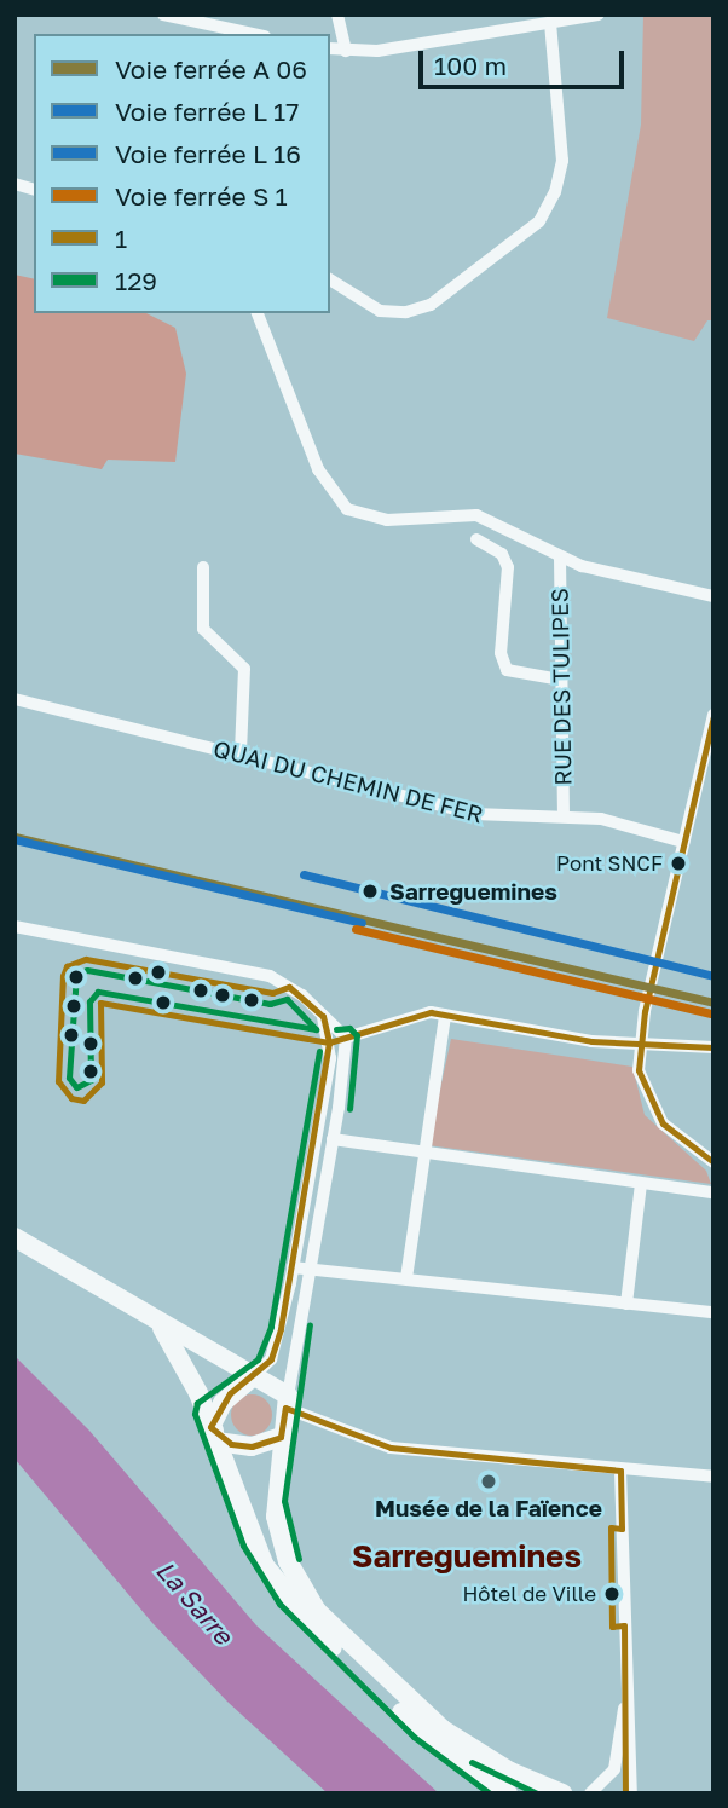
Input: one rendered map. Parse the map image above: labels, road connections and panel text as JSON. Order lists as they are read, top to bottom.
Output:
{
  "streets": {
    "street": ["RUE DES TULIPES", "QUAI DU CHEMIN DE FER"]
  },
  "crossings": [
    ["RUE DES TULIPES", "QUAI DU CHEMIN DE FER"]
  ],
  "districts": ["Sarreguemines"],
  "water": ["La Sarre"],
  "places": [
    "Pont SNCF",
    "Sarreguemines",
    "Musée de la Faïence",
    "Hôtel de Ville"
  ],
  "lines": ["transit line 1", "transit line 129"],
  "legend": [
    "Voie ferrée A 06",
    "Voie ferrée L 17",
    "Voie ferrée L 16",
    "Voie ferrée S 1",
    "1",
    "129"
  ],
  "scale_bar": "100 m"
}
